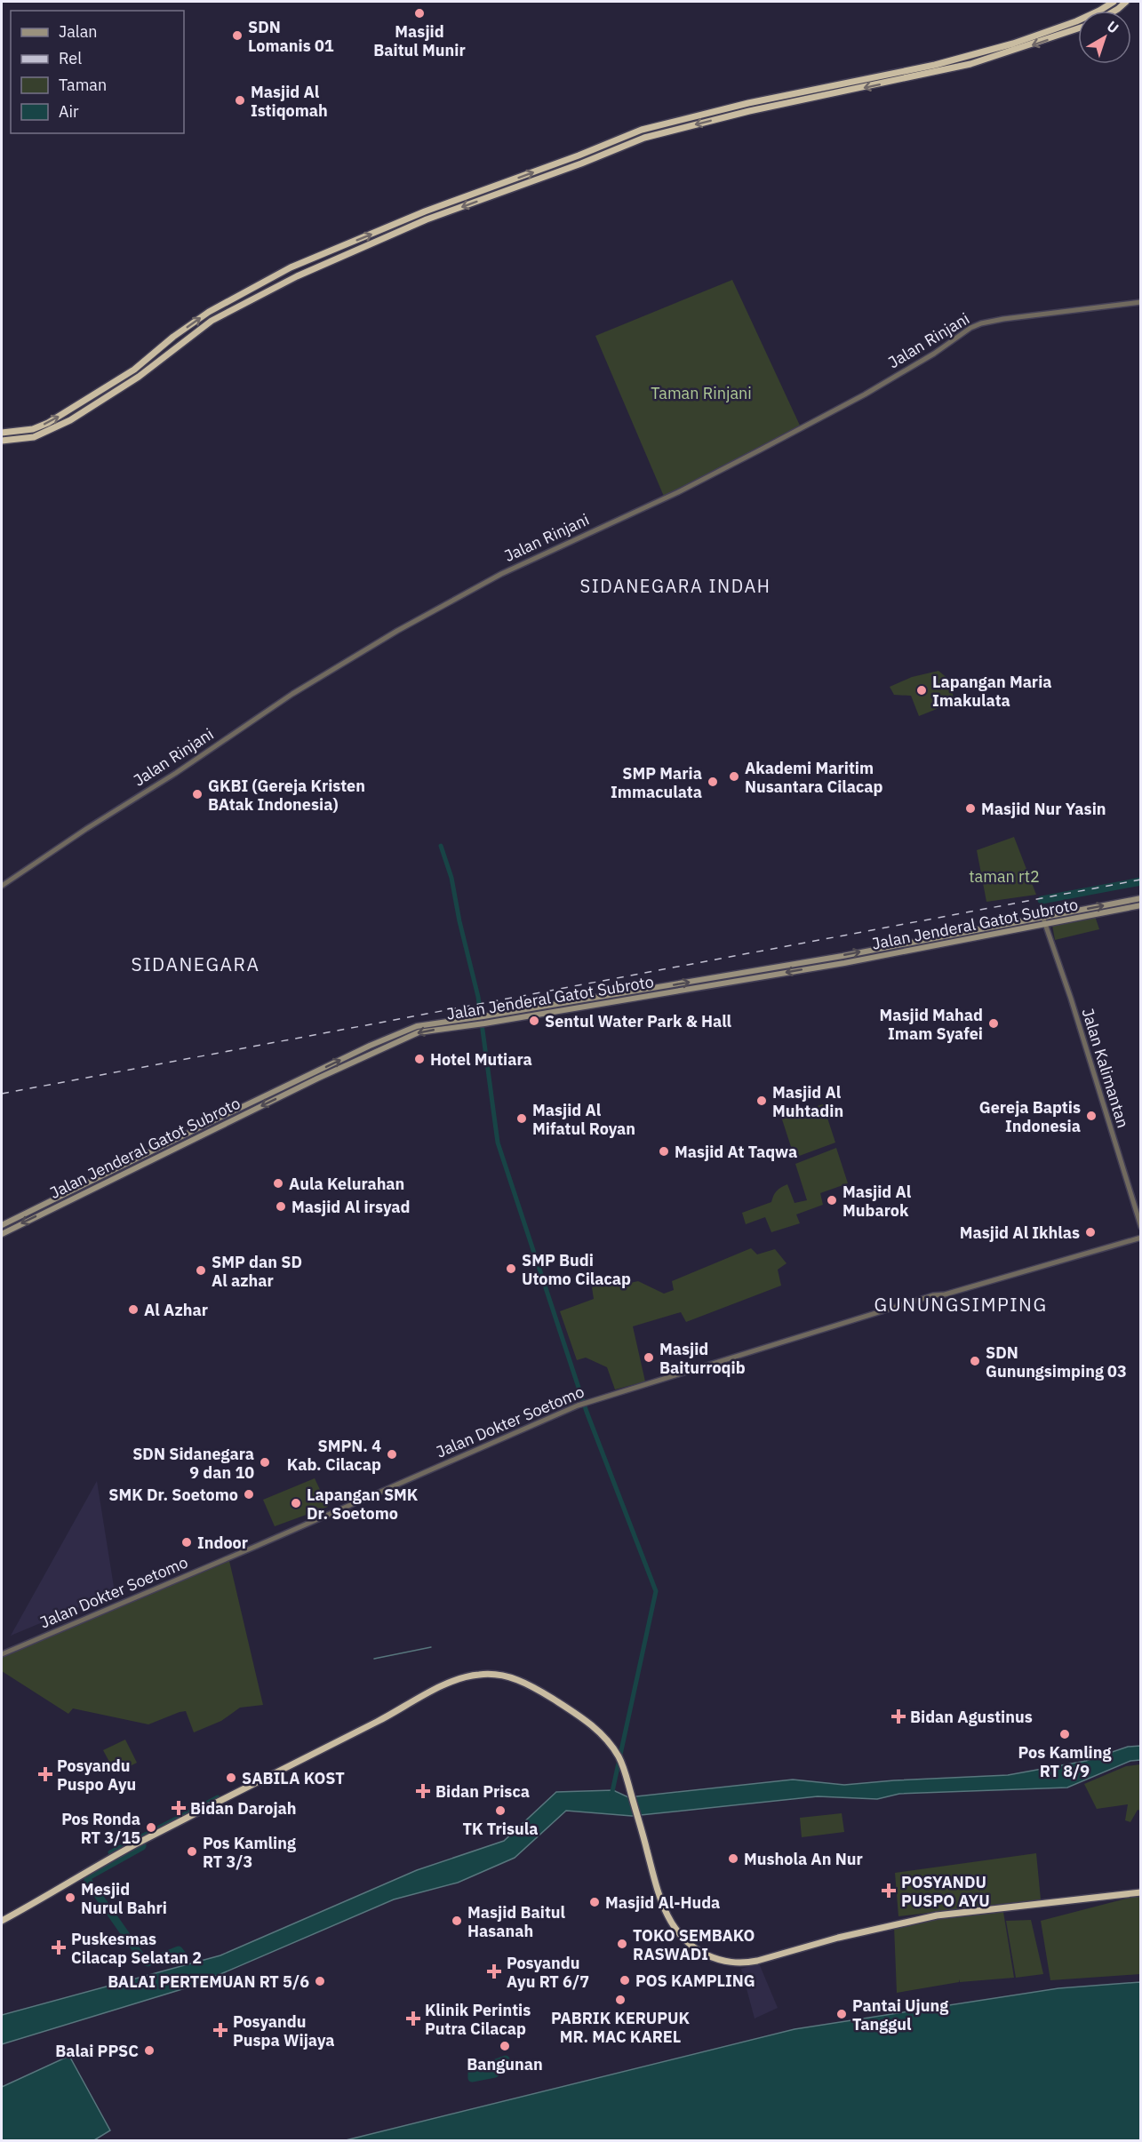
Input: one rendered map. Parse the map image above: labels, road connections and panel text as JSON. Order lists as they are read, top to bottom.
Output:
{
  "streets": {
    "main road": ["Jalan Jenderal Gatot Subroto"],
    "street": ["Jalan Rinjani", "Jalan Kalimantan", "Jalan Dokter Soetomo"]
  },
  "crossings": [
    ["Jalan Jenderal Gatot Subroto", "Jalan Kalimantan"]
  ],
  "districts": ["SIDANEGARA INDAH", "SIDANEGARA", "GUNUNGSIMPING"],
  "parks": ["Taman Rinjani", "taman rt2"],
  "places": {
    "other": [
      "Masjid Baitul Munir",
      "SDN Lomanis 01",
      "Masjid Al Istiqomah",
      "Lapangan Maria Imakulata",
      "Akademi Maritim Nusantara Cilacap",
      "SMP Maria Immaculata",
      "GKBI (Gereja Kristen BAtak Indonesia)",
      "Masjid Nur Yasin",
      "Sentul Water Park & Hall",
      "Masjid Mahad Imam Syafei",
      "Hotel Mutiara",
      "Masjid Al Muhtadin",
      "Gereja Baptis Indonesia",
      "Masjid Al Mifatul Royan",
      "Masjid At Taqwa",
      "Aula Kelurahan",
      "Masjid Al Mubarok",
      "Masjid Al irsyad",
      "Masjid Al Ikhlas",
      "SMP Budi Utomo Cilacap",
      "SMP dan SD Al azhar",
      "Al Azhar",
      "Masjid Baiturroqib",
      "SDN Gunungsimping 03",
      "SMPN. 4 Kab. Cilacap",
      "SDN Sidanegara 9 dan 10",
      "SMK Dr. Soetomo",
      "Lapangan SMK Dr. Soetomo",
      "Indoor",
      "Pos Kamling RT 8/9",
      "SABILA KOST",
      "TK Trisula",
      "Pos Ronda RT 3/15",
      "Pos Kamling RT 3/3",
      "Mushola An Nur",
      "Mesjid Nurul Bahri",
      "Masjid Al-Huda",
      "Masjid Baitul Hasanah",
      "TOKO SEMBAKO RASWADI",
      "POS KAMPLING",
      "BALAI PERTEMUAN RT 5/6",
      "PABRIK KERUPUK MR. MAC KAREL",
      "Pantai Ujung Tanggul",
      "Bangunan",
      "Balai PPSC"
    ],
    "health": [
      "Bidan Agustinus",
      "Posyandu Puspo Ayu",
      "Bidan Prisca",
      "Bidan Darojah",
      "POSYANDU PUSPO AYU",
      "Puskesmas Cilacap Selatan 2",
      "Posyandu Ayu RT 6/7",
      "Klinik Perintis Putra Cilacap",
      "Posyandu Puspa Wijaya"
    ]
  },
  "legend": [
    "Jalan",
    "Rel",
    "Taman",
    "Air"
  ],
  "north": "top right"
}
